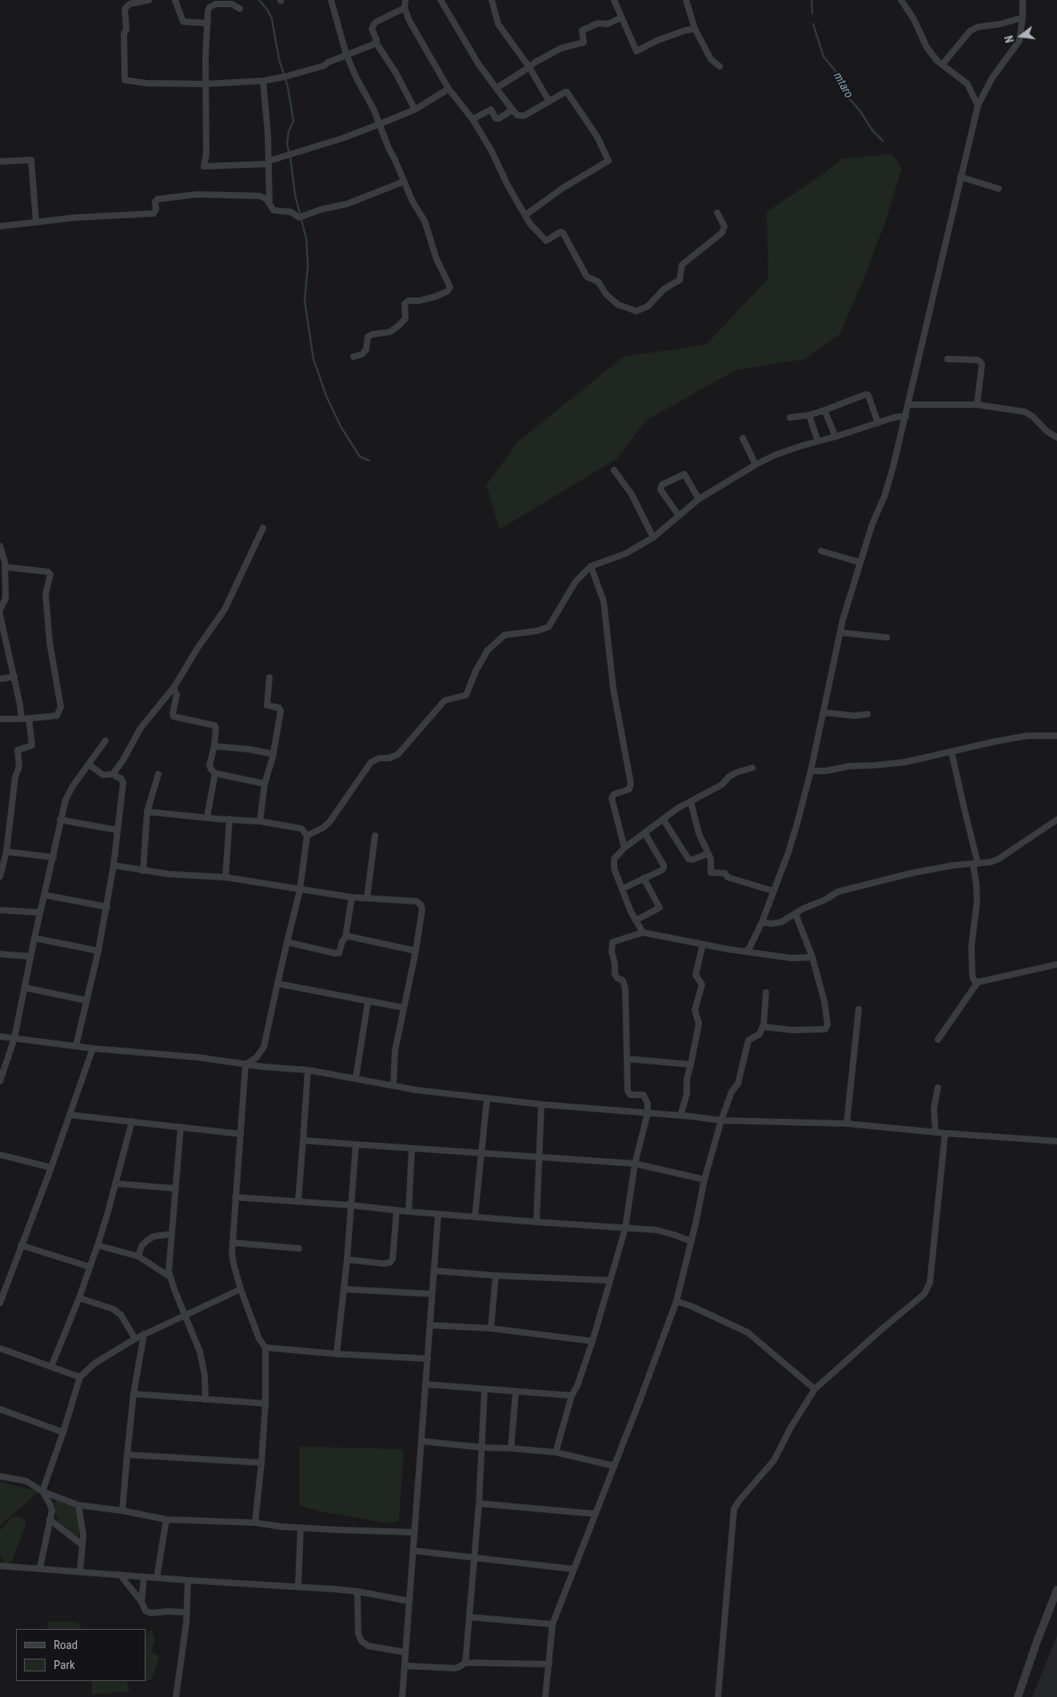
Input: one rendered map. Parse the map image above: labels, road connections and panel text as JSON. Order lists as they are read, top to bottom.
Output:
{
  "water": ["mtaro"],
  "legend": ["Road", "Park"],
  "north": "left"
}
